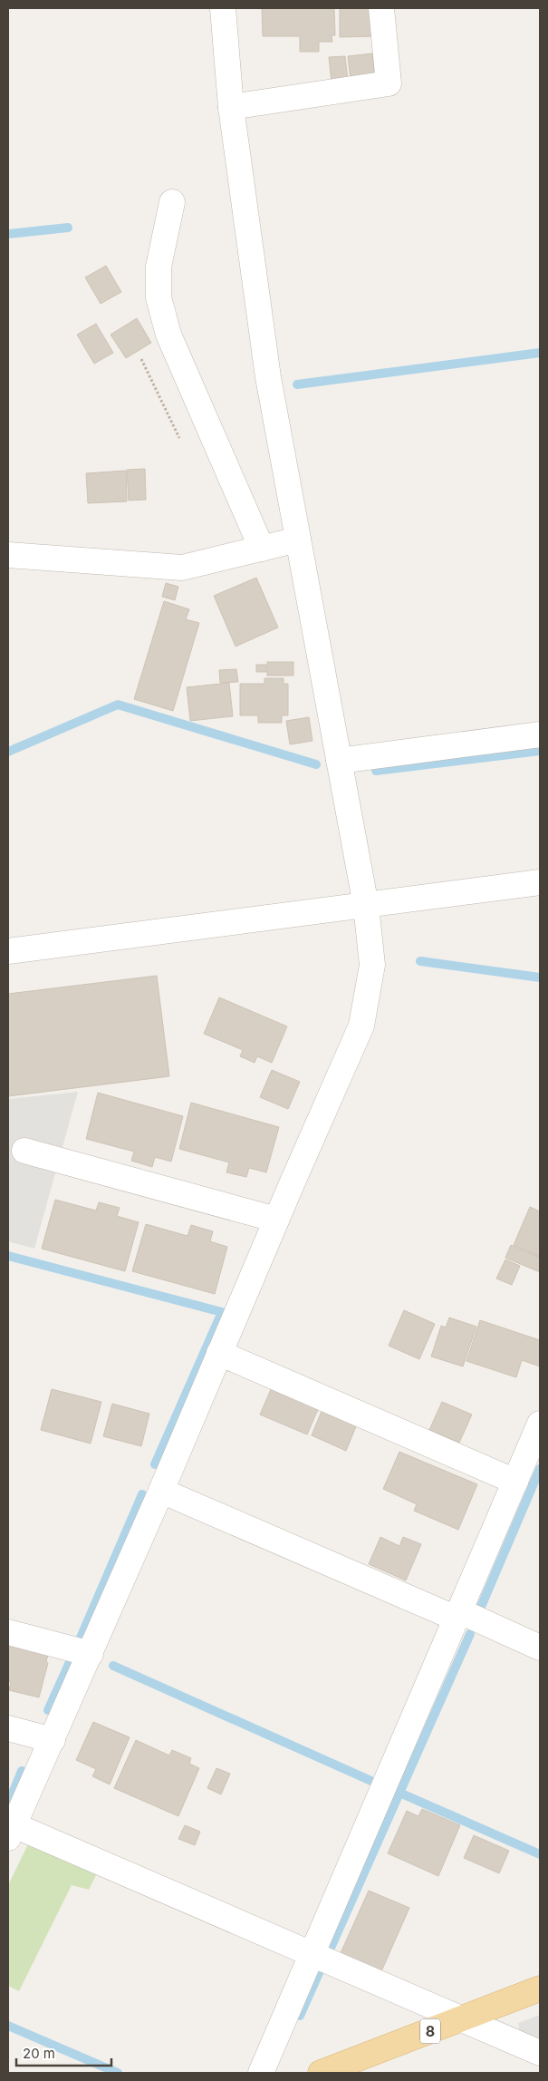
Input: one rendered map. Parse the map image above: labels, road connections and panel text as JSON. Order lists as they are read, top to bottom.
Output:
{
  "streets": {
    "main road": ["8"]
  },
  "scale_bar": "20 m"
}
